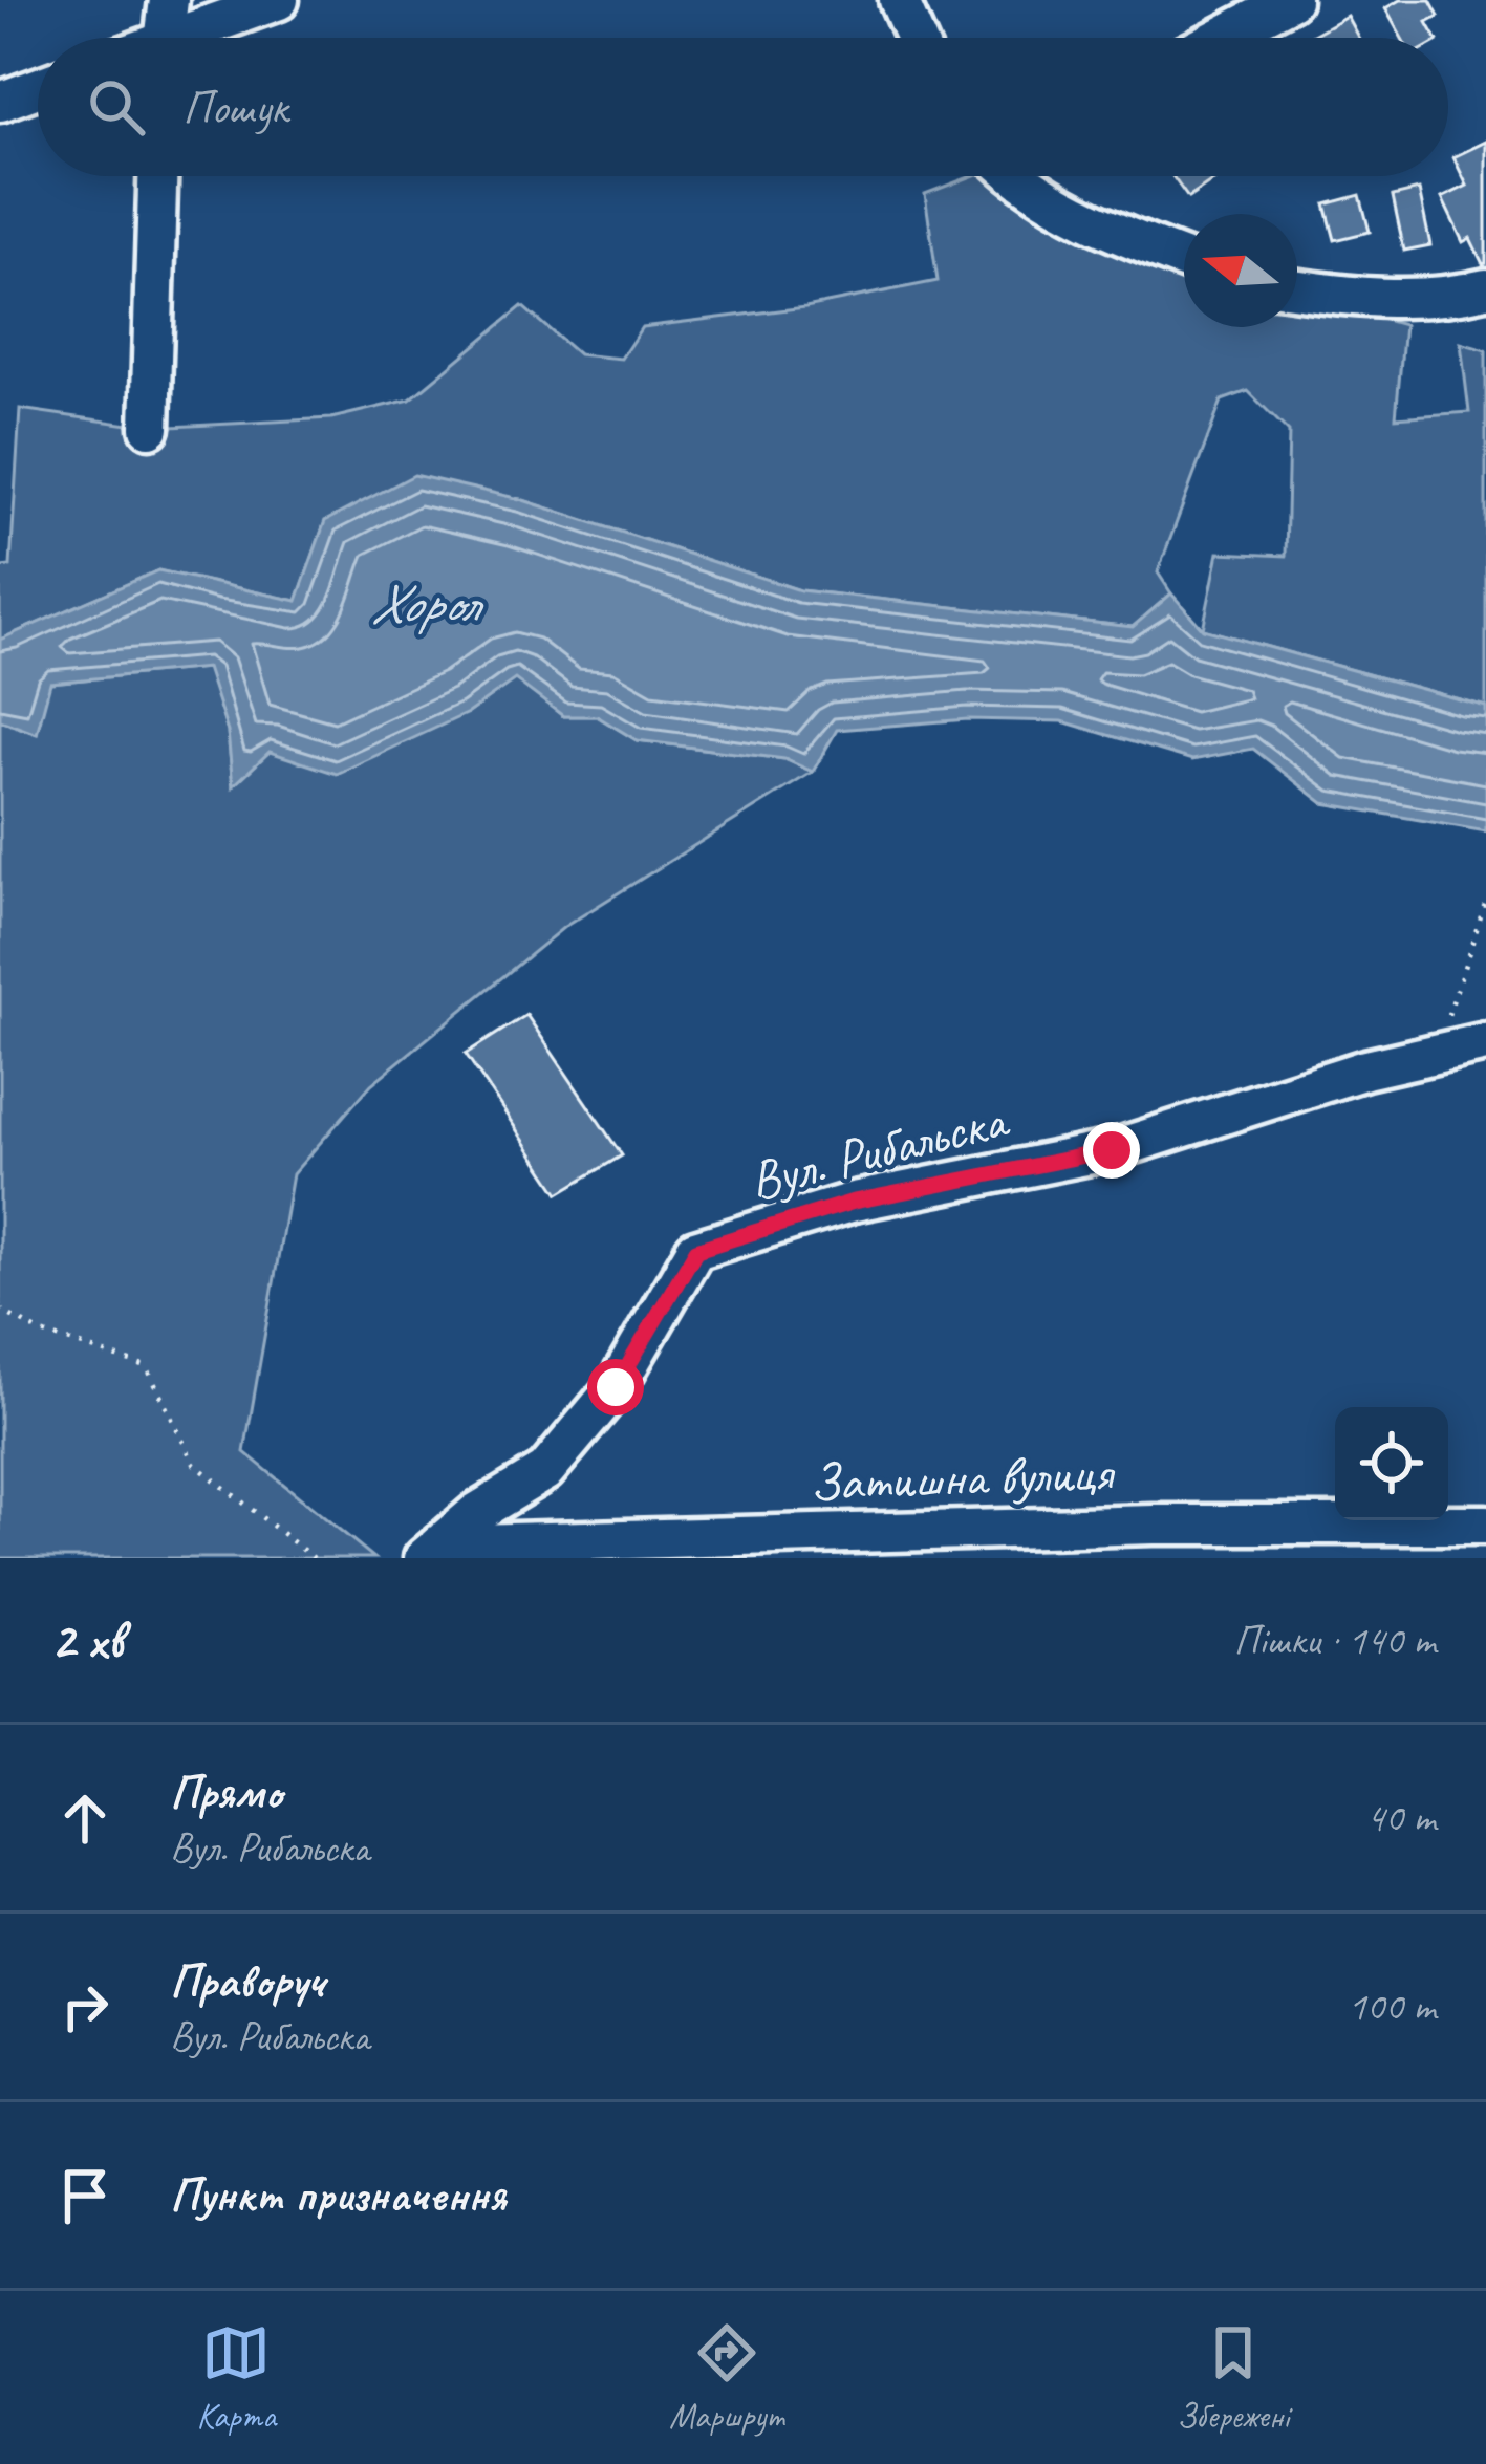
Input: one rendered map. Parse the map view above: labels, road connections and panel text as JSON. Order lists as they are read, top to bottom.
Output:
{
  "streets": {
    "street": ["Вул. Рибальска", "Затишна вулиця"]
  },
  "crossings": [
    ["Вул. Рибальска", "Затишна вулиця"]
  ],
  "water": ["Хорол"],
  "north": "left",
  "page": {
    "search": "Пошук",
    "heading": ["2 хв", "Пішки · 140 m"],
    "list": [
      ["Прямо", "Вул. Рибальска", "40 m"],
      ["Праворуч", "Вул. Рибальска", "100 m"],
      "Пункт призначення"
    ],
    "nav": ["Карта", "Маршрут", "Збережені"]
  }
}
